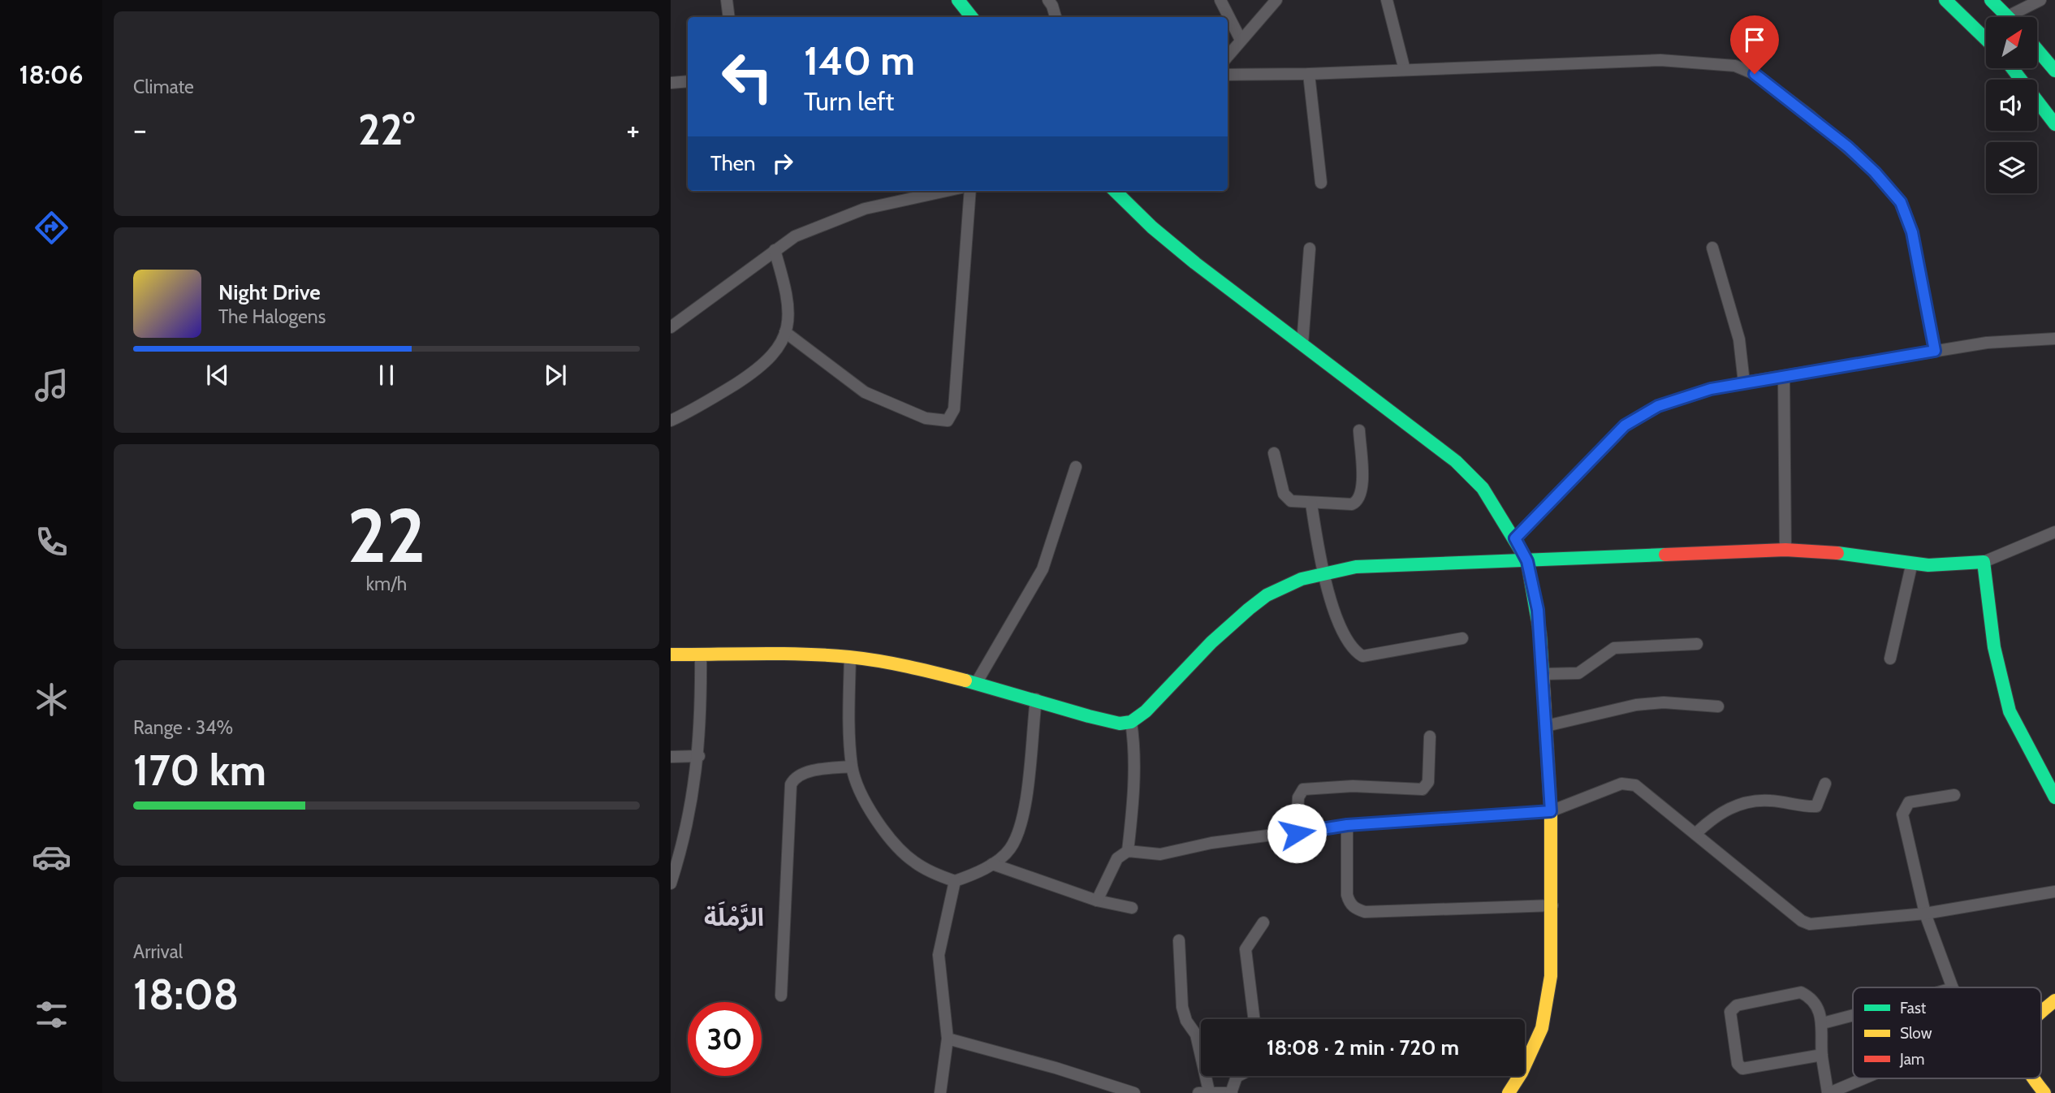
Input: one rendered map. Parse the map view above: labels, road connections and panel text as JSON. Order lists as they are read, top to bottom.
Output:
{
  "districts": ["الرَّمْلَة"],
  "legend": ["Fast", "Slow", "Jam"],
  "north": "top right",
  "page": {
    "tabs": "18:06",
    "tile": [
      "Climate",
      ["22", "km/h"],
      ["Range · 34%", "170 km"],
      ["Arrival", "18:08"]
    ],
    "turn": ["140 m", "Turn left"],
    "heat": ["−", "22°", "+"],
    "then": "Then",
    "song": ["Night Drive", "The Halogens"],
    "limit": "30",
    "trip": "18:08 · 2 min · 720 m"
  }
}
